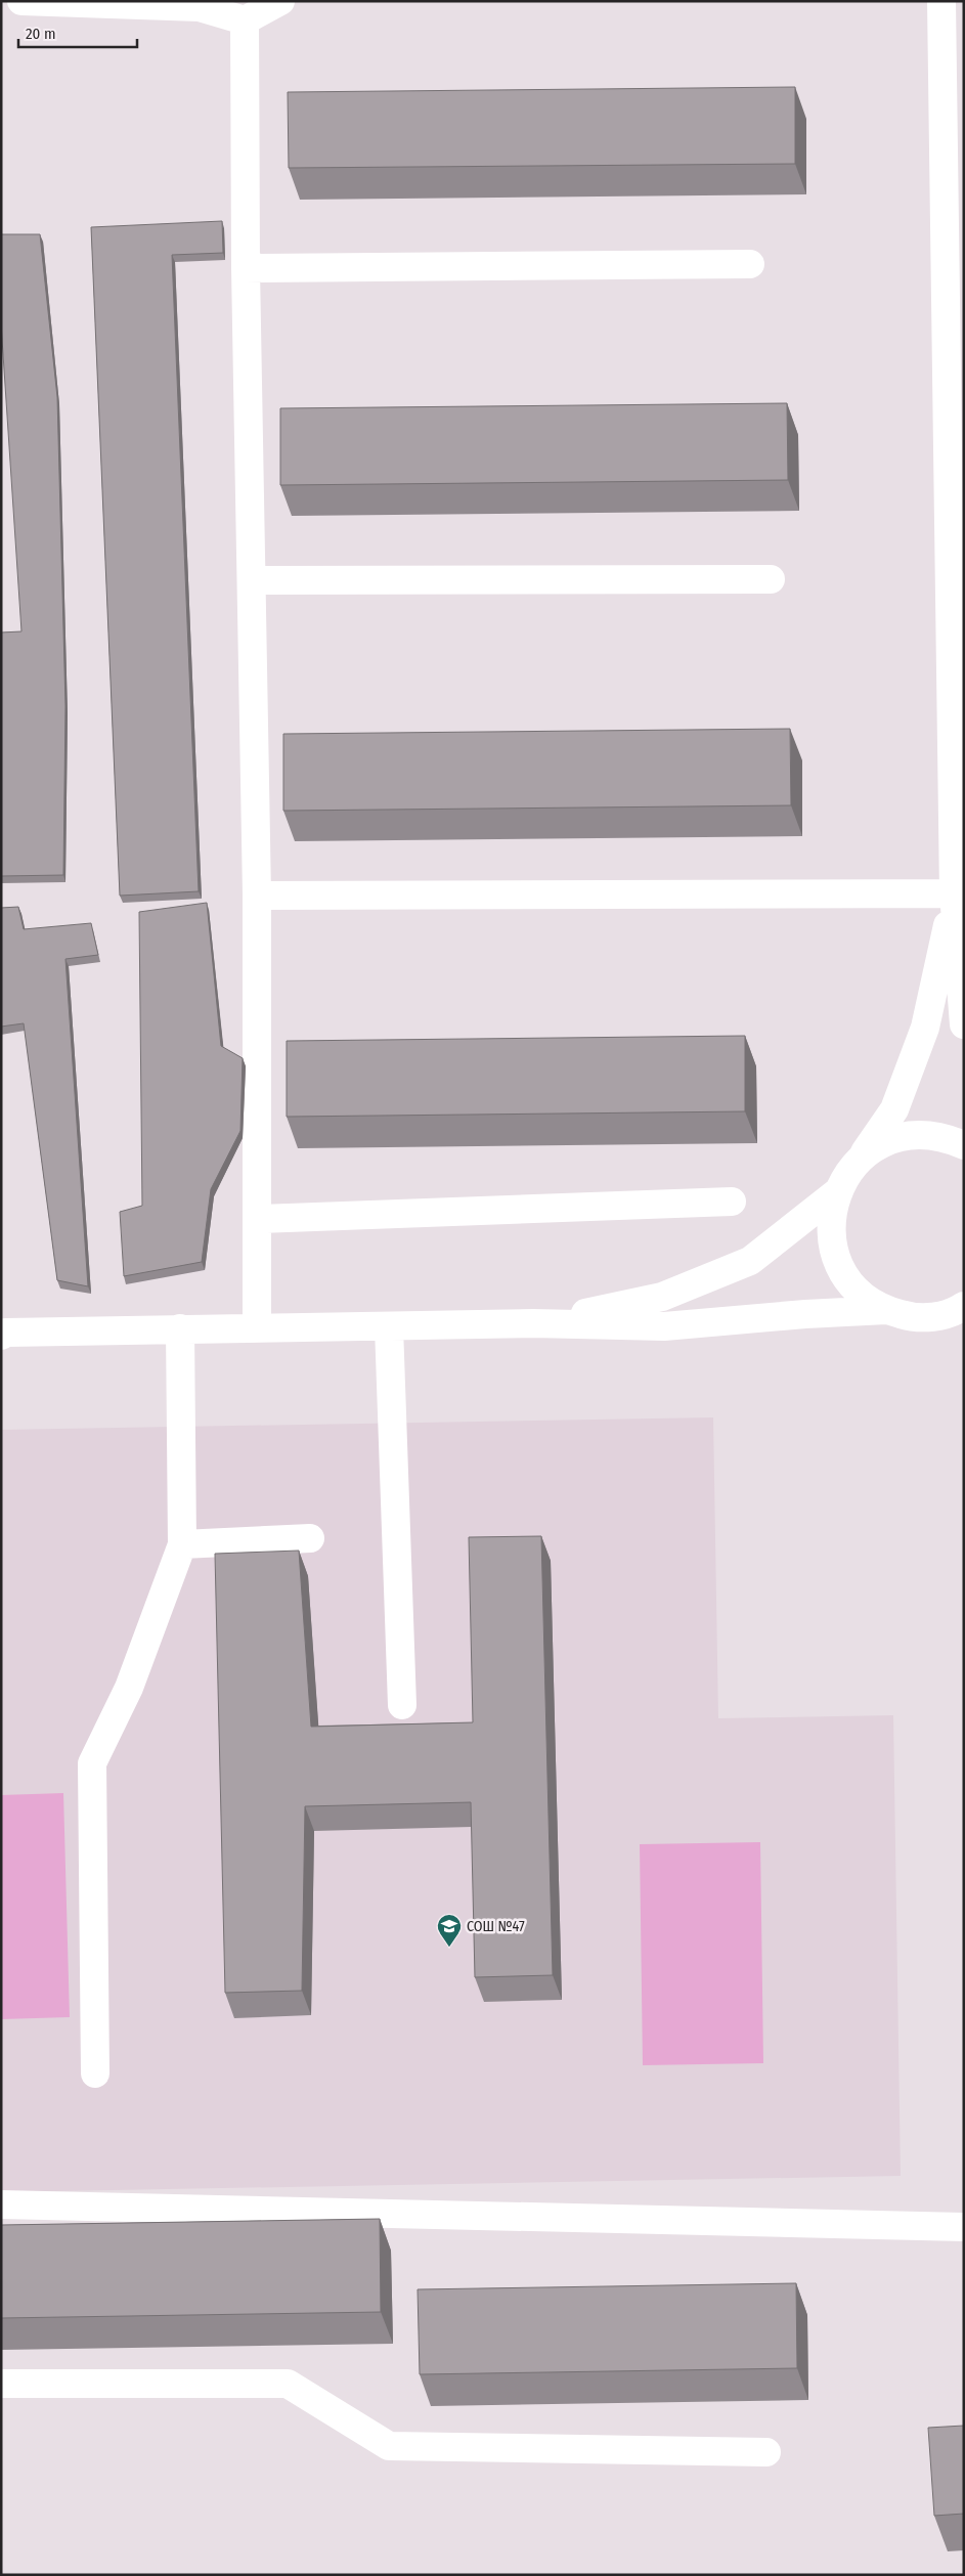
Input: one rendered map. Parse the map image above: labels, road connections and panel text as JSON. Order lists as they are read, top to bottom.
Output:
{
  "places": {
    "school or university": ["СОШ №47"]
  },
  "scale_bar": "20 m"
}
